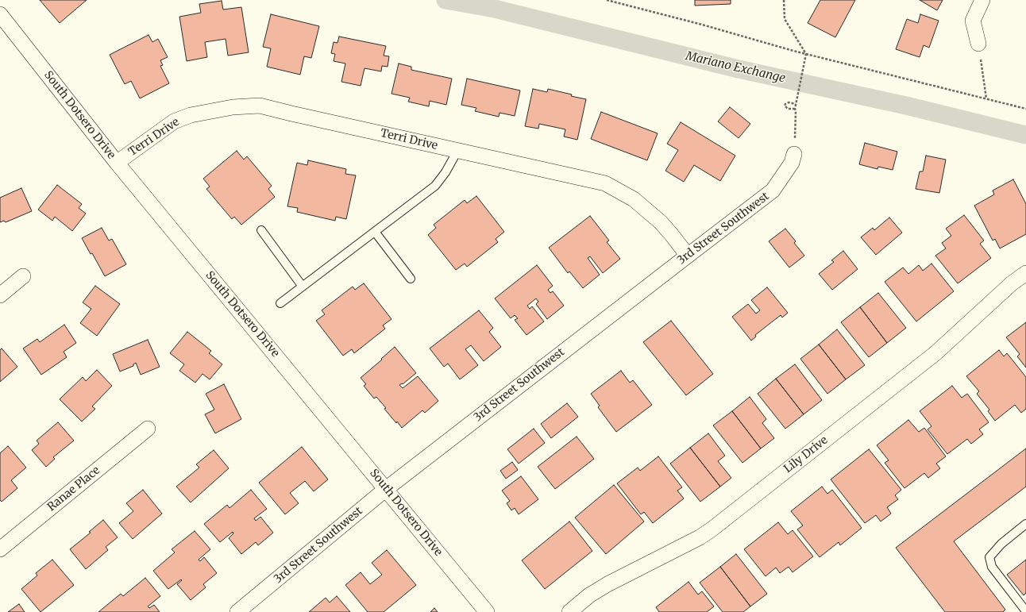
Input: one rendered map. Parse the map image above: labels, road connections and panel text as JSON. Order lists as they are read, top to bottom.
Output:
{
  "streets": {
    "street": [
      "South Dotsero Drive",
      "Terri Drive",
      "3rd Street Southwest",
      "Lily Drive",
      "Ranae Place"
    ]
  },
  "crossings": [
    ["South Dotsero Drive", "Terri Drive"],
    ["South Dotsero Drive", "3rd Street Southwest"],
    ["Terri Drive", "3rd Street Southwest"]
  ],
  "water": ["Mariano Exchange"]
}
